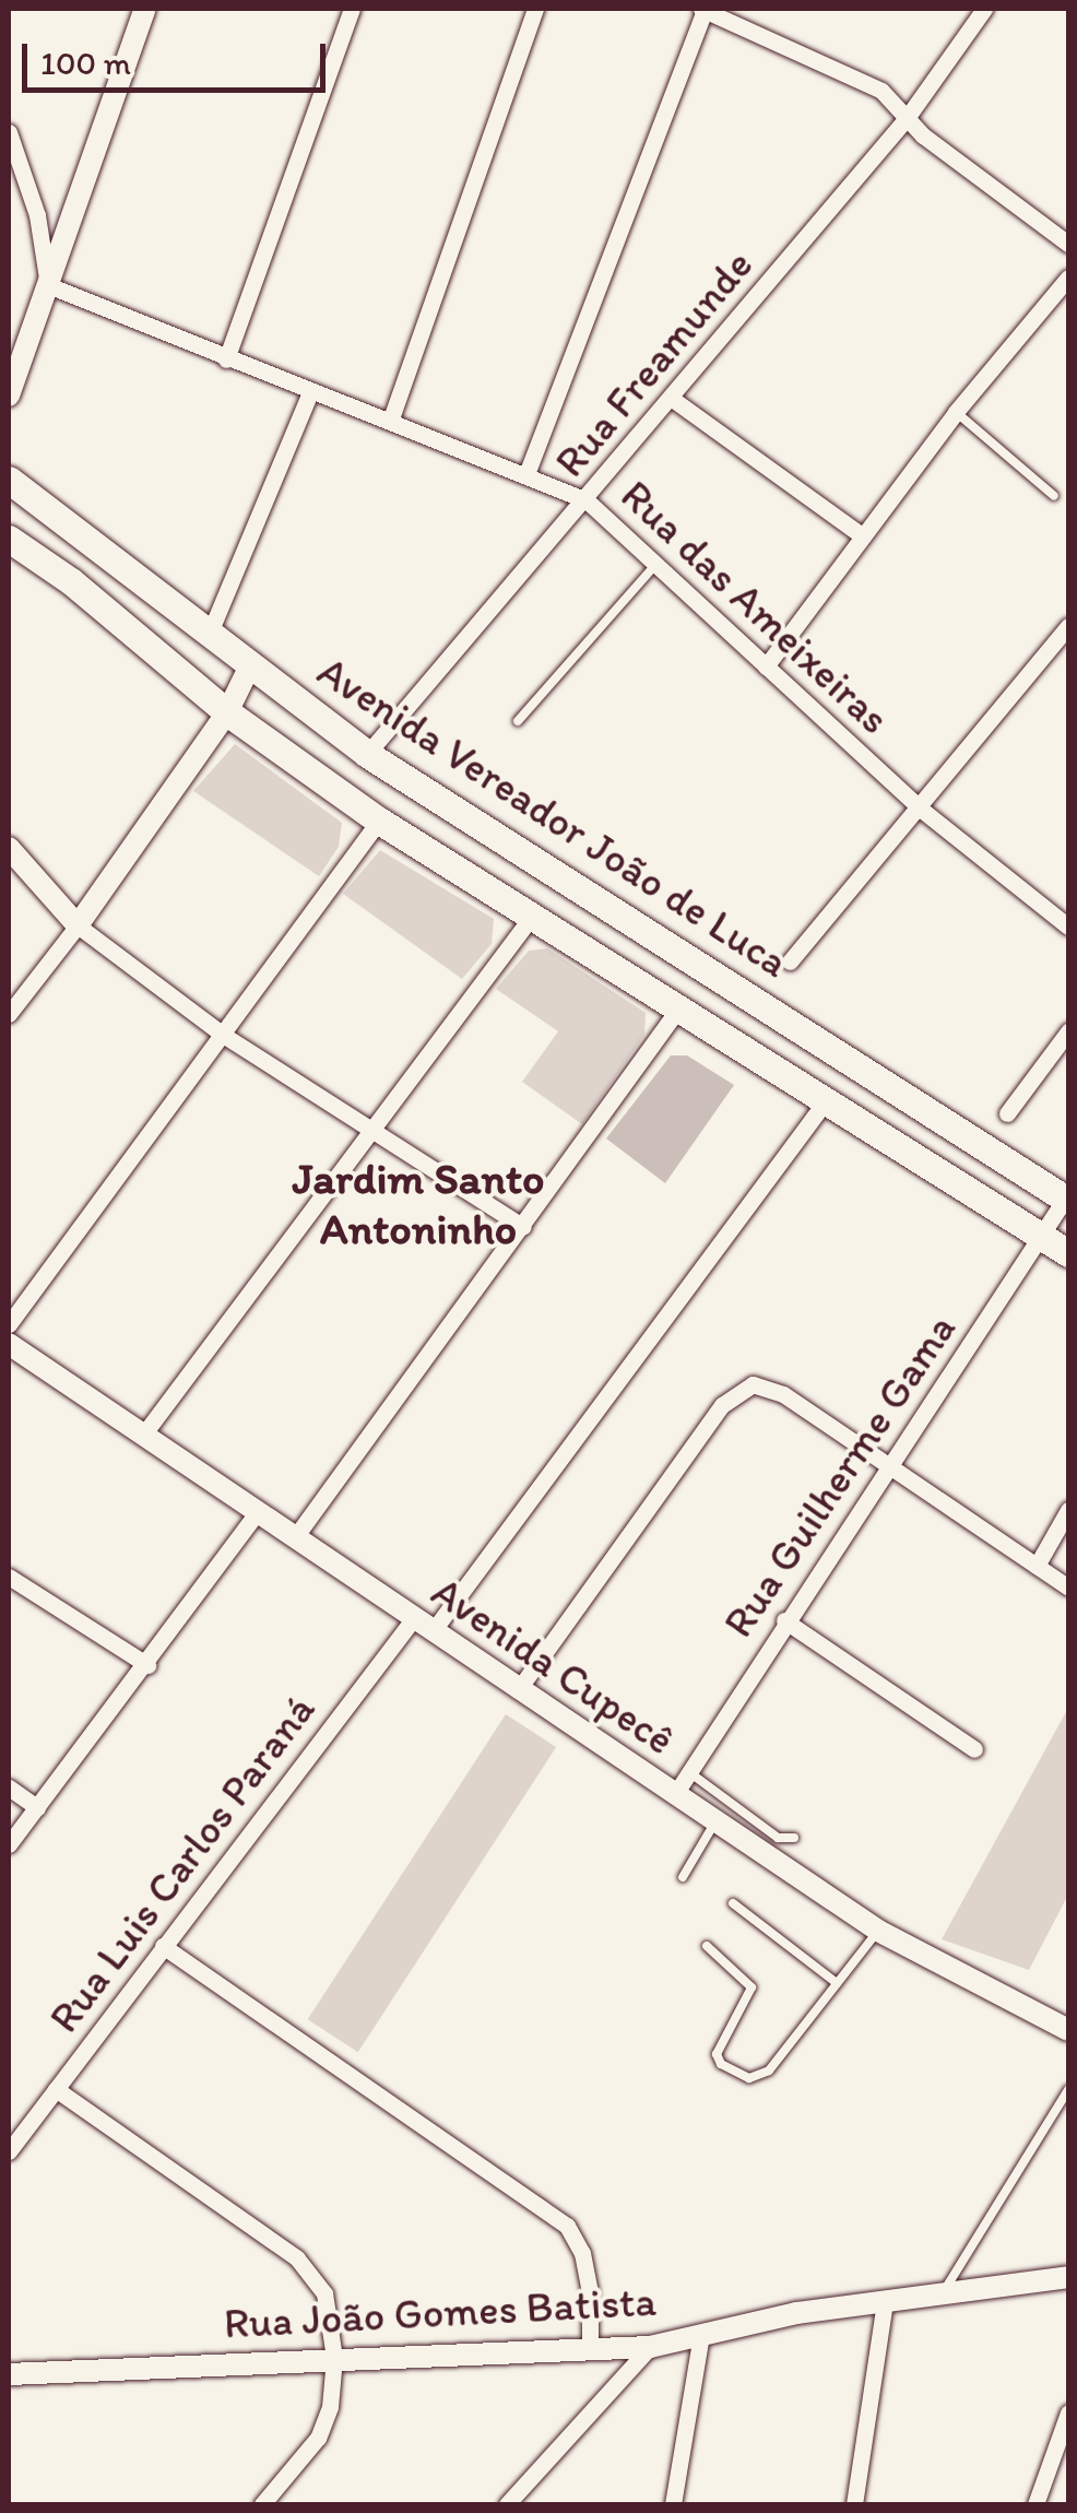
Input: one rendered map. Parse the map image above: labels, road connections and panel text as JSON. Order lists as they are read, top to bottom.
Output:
{
  "streets": {
    "main road": ["Avenida Vereador João de Luca"],
    "street": [
      "Rua Freamunde",
      "Rua das Ameixeiras",
      "Rua Guilherme Gama",
      "Avenida Cupecê",
      "Rua Luis Carlos Paraná",
      "Rua João Gomes Batista"
    ]
  },
  "crossings": [
    ["Rua Freamunde", "Rua das Ameixeiras"],
    ["Rua Freamunde", "Avenida Vereador João de Luca"],
    ["Avenida Vereador João de Luca", "Rua Guilherme Gama"],
    ["Rua Guilherme Gama", "Avenida Cupecê"],
    ["Avenida Cupecê", "Rua Luis Carlos Paraná"]
  ],
  "districts": ["Jardim Santo Antoninho"],
  "scale_bar": "100 m"
}
